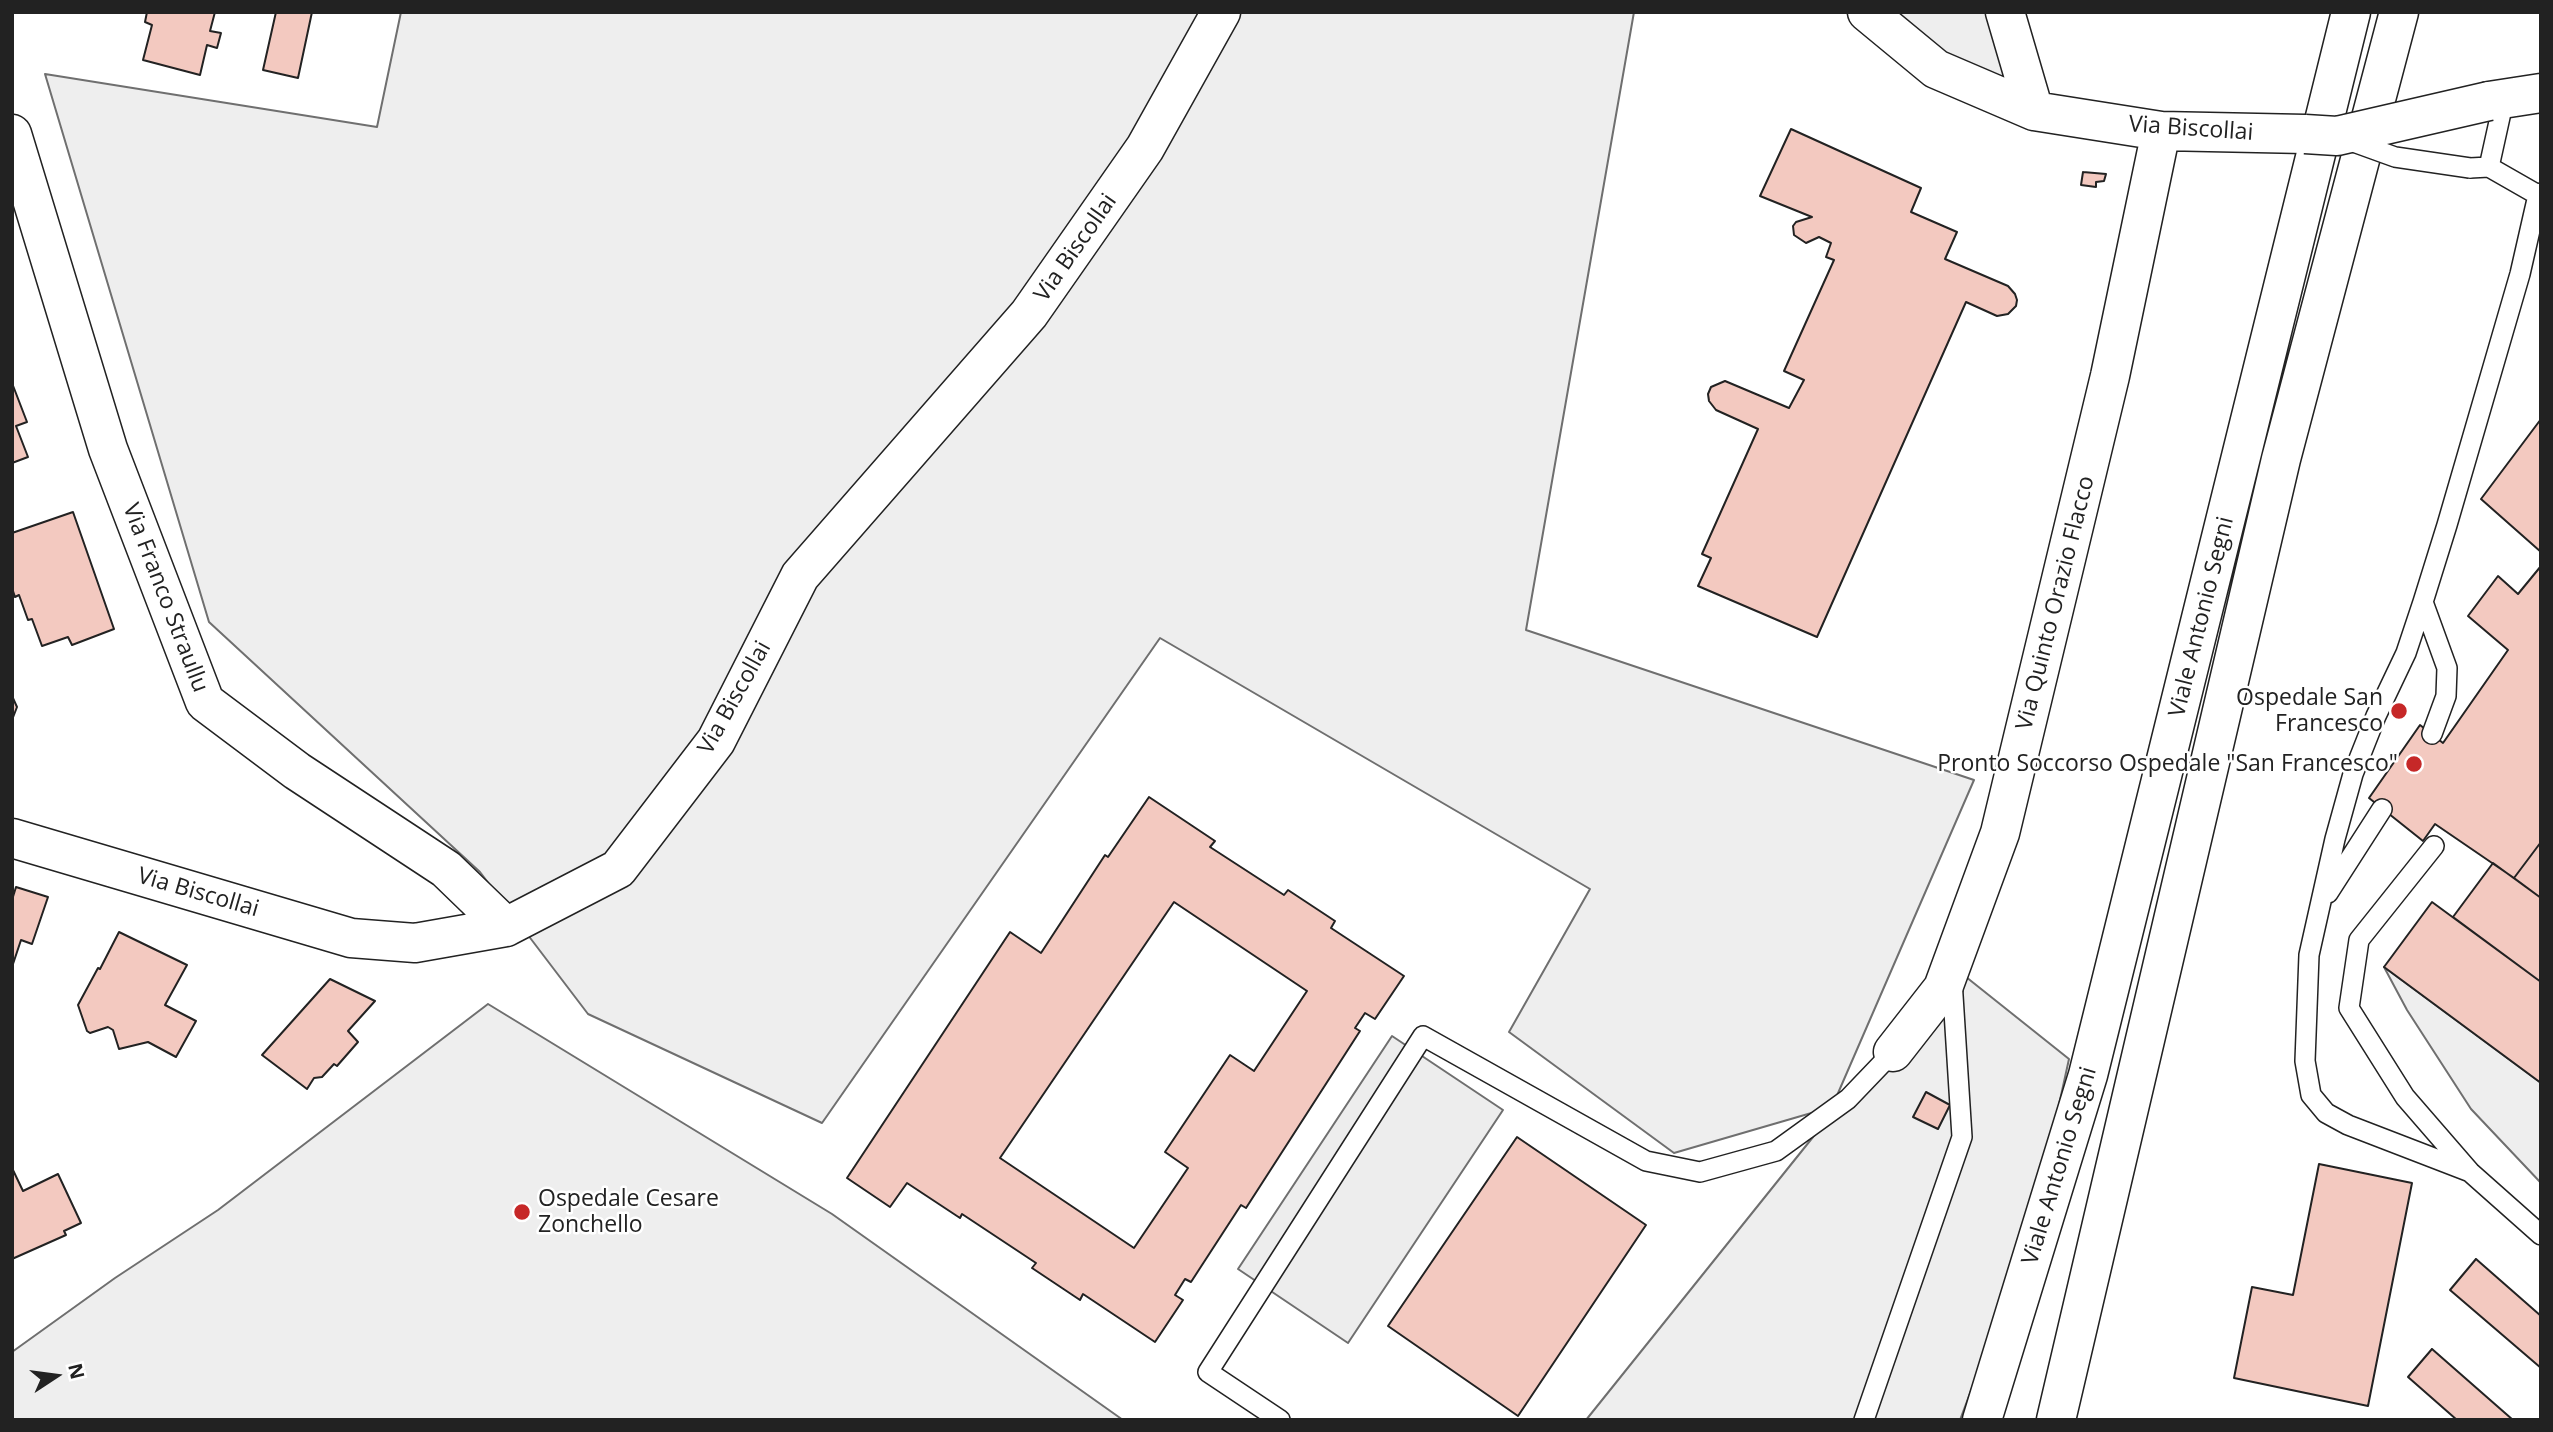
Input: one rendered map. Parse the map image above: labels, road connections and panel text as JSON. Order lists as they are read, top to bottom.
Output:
{
  "streets": {
    "street": [
      "Via Biscollai",
      "Via Franco Straullu",
      "Via Quinto Orazio Flacco",
      "Viale Antonio Segni"
    ]
  },
  "crossings": [
    ["Via Biscollai", "Via Franco Straullu"],
    ["Via Biscollai", "Via Quinto Orazio Flacco"]
  ],
  "places": ["Ospedale San Francesco", "Pronto Soccorso Ospedale \"San Francesco\"", "Ospedale Cesare Zonchello"],
  "north": "right"
}
